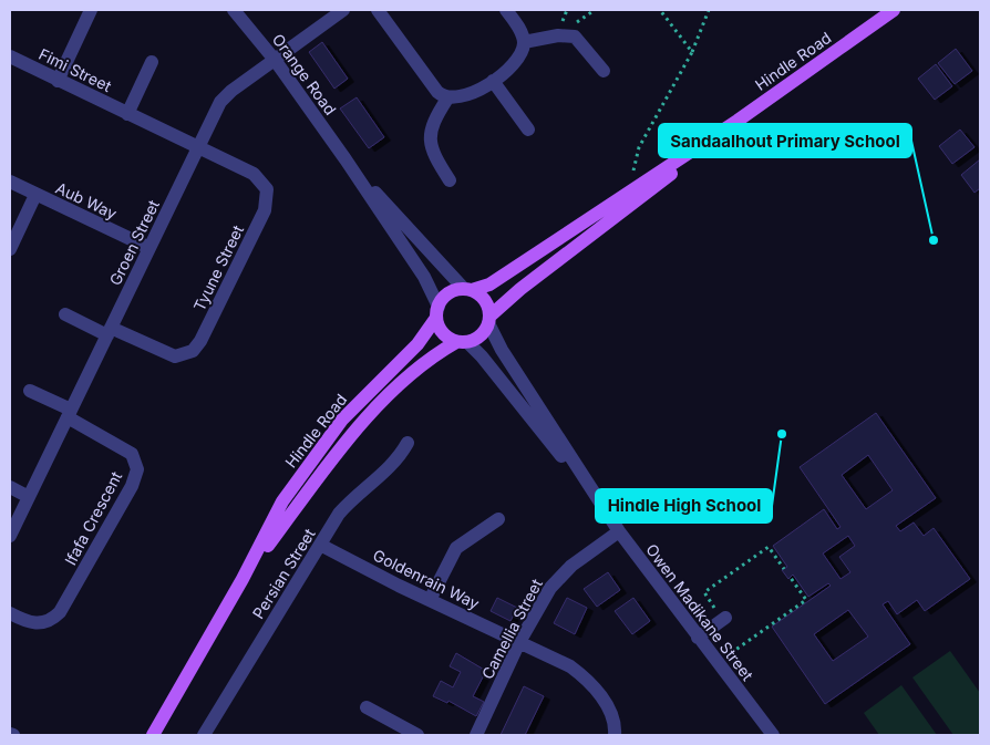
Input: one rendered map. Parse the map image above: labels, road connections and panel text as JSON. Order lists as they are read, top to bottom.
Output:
{
  "streets": {
    "main road": ["Hindle Road"],
    "street": [
      "Fimi Street",
      "Orange Road",
      "Aub Way",
      "Groen Street",
      "Tyune Street",
      "Ifafa Crescent",
      "Persian Street",
      "Goldenrain Way",
      "Owen Madikane Street",
      "Camellia Street"
    ]
  },
  "crossings": [
    ["Hindle Road", "Orange Road"],
    ["Hindle Road", "Owen Madikane Street"],
    ["Fimi Street", "Groen Street"],
    ["Fimi Street", "Tyune Street"],
    ["Orange Road", "Groen Street"],
    ["Orange Road", "Owen Madikane Street"],
    ["Aub Way", "Groen Street"],
    ["Groen Street", "Tyune Street"],
    ["Groen Street", "Ifafa Crescent"],
    ["Persian Street", "Goldenrain Way"],
    ["Goldenrain Way", "Camellia Street"],
    ["Owen Madikane Street", "Camellia Street"]
  ],
  "places": ["Sandaalhout Primary School", "Hindle High School"]
}
